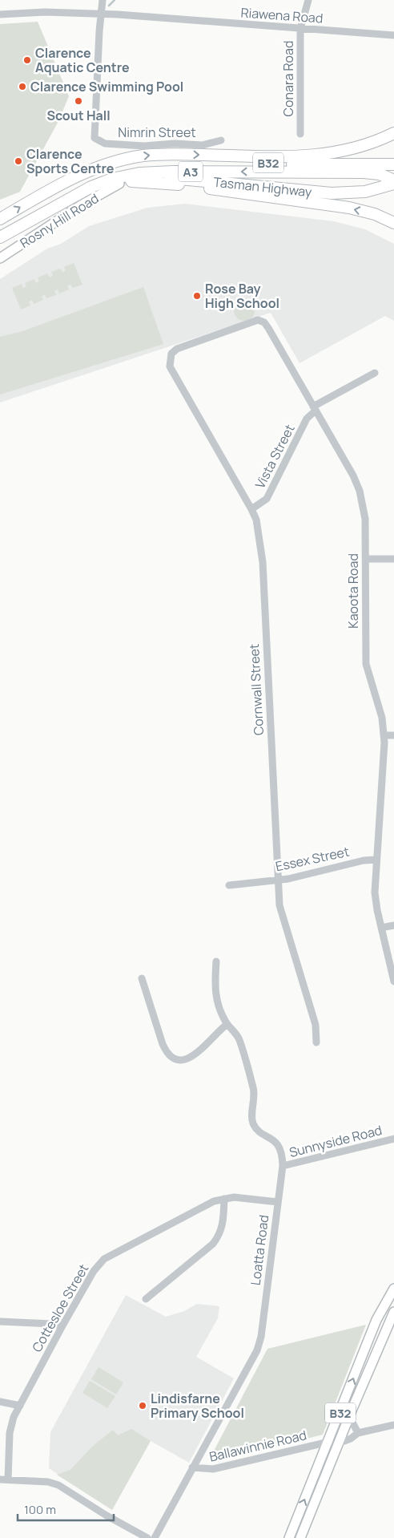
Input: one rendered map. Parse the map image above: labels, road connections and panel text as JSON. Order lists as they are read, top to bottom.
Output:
{
  "streets": {
    "highway": ["B32", "A3", "Tasman Highway"],
    "main road": ["Rosny Hill Road"],
    "street": [
      "Riawena Road",
      "Conara Road",
      "Nimrin Street",
      "Vista Street",
      "Kaoota Road",
      "Cornwall Street",
      "Essex Street",
      "Sunnyside Road",
      "Loatta Road",
      "Cottesloe Street",
      "Ballawinnie Road"
    ]
  },
  "crossings": [
    ["Riawena Road", "Conara Road"],
    ["Riawena Road", "Nimrin Street"],
    ["B32", "Tasman Highway"],
    ["B32", "Ballawinnie Road"],
    ["Tasman Highway", "Rosny Hill Road"],
    ["Vista Street", "Kaoota Road"],
    ["Vista Street", "Cornwall Street"],
    ["Kaoota Road", "Cornwall Street"],
    ["Kaoota Road", "Essex Street"],
    ["Cornwall Street", "Essex Street"],
    ["Sunnyside Road", "Loatta Road"],
    ["Loatta Road", "Cottesloe Street"],
    ["Loatta Road", "Ballawinnie Road"]
  ],
  "places": [
    "Clarence Aquatic Centre",
    "Clarence Swimming Pool",
    "Scout Hall",
    "Clarence Sports Centre",
    "Rose Bay High School",
    "Lindisfarne Primary School"
  ],
  "scale_bar": "100 m"
}
